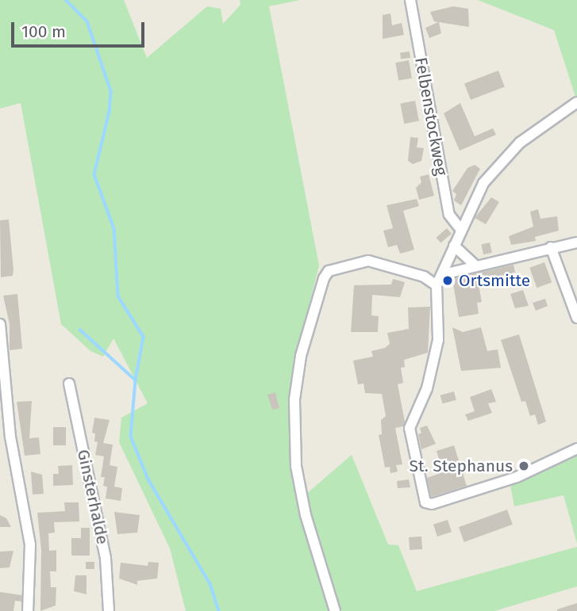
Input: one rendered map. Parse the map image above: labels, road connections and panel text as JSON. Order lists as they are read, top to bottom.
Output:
{
  "streets": {
    "street": ["Felbenstockweg", "Ginsterhalde"]
  },
  "places": ["Ortsmitte", "St. Stephanus"],
  "scale_bar": "100 m"
}
